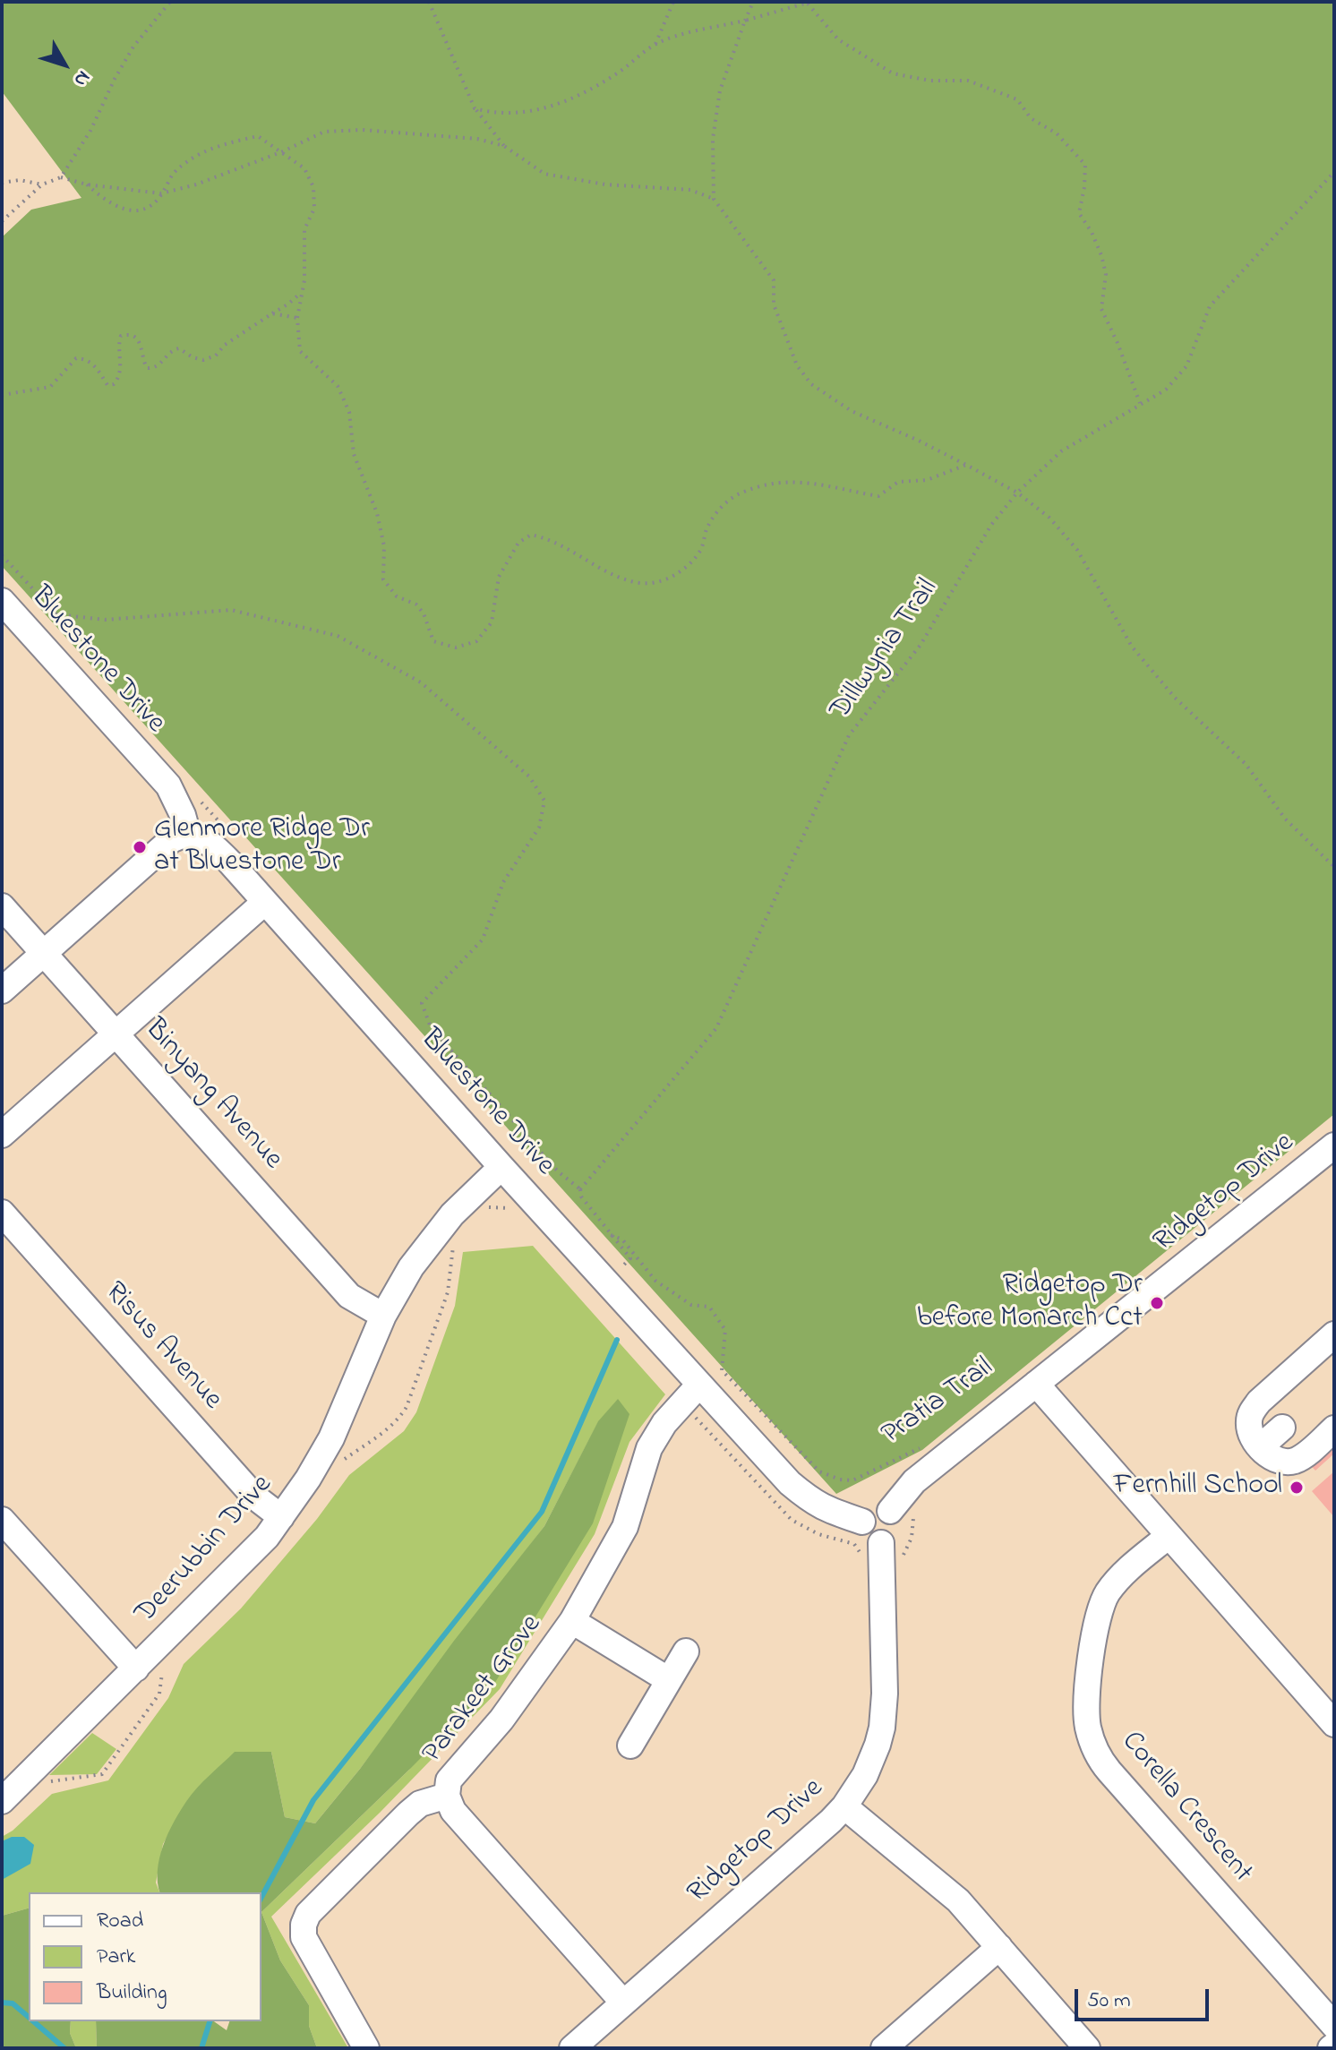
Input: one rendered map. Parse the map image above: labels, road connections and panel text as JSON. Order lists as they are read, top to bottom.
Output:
{
  "streets": {
    "street": [
      "Bluestone Drive",
      "Binyang Avenue",
      "Ridgetop Drive",
      "Risus Avenue",
      "Deerubbin Drive",
      "Parakeet Grove",
      "Corella Crescent"
    ],
    "path": ["Dillwynia Trail", "Pratia Trail"]
  },
  "crossings": [
    ["Bluestone Drive", "Deerubbin Drive"],
    ["Bluestone Drive", "Parakeet Grove"],
    ["Binyang Avenue", "Deerubbin Drive"],
    ["Ridgetop Drive", "Parakeet Grove"],
    ["Risus Avenue", "Deerubbin Drive"]
  ],
  "places": ["Glenmore Ridge Dr at Bluestone Dr", "Ridgetop Dr before Monarch Cct", "Fernhill School"],
  "legend": ["Road", "Park", "Building"],
  "scale_bar": "50 m",
  "north": "bottom right"
}
